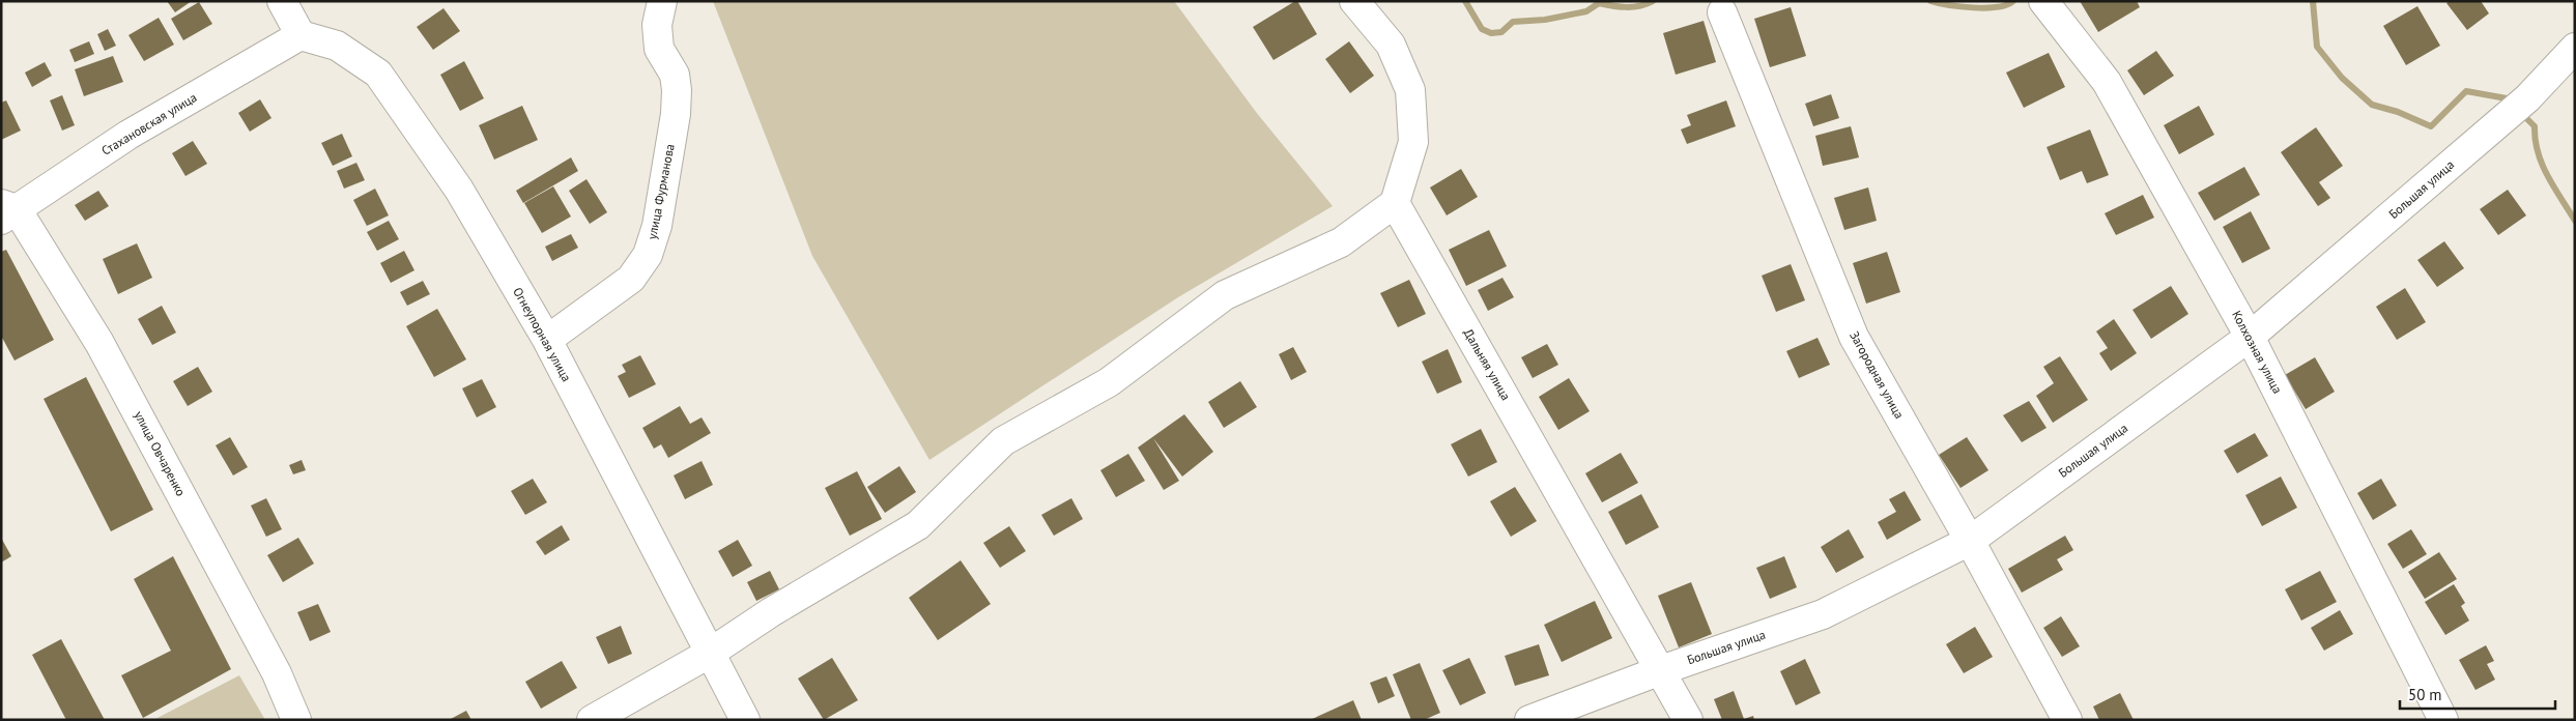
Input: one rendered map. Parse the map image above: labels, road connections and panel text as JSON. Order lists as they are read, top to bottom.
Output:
{
  "streets": {
    "street": [
      "Стахановская улица",
      "Большая улица",
      "улица Фурманова",
      "Огнеупорная улица",
      "Колхозная улица",
      "Дальняя улица",
      "Загородная улица",
      "улица Овчаренко"
    ]
  },
  "crossings": [
    ["Стахановская улица", "Огнеупорная улица"],
    ["Стахановская улица", "улица Овчаренко"],
    ["Большая улица", "Колхозная улица"],
    ["Большая улица", "Дальняя улица"],
    ["Большая улица", "Загородная улица"],
    ["улица Фурманова", "Огнеупорная улица"]
  ],
  "scale_bar": "50 m"
}
